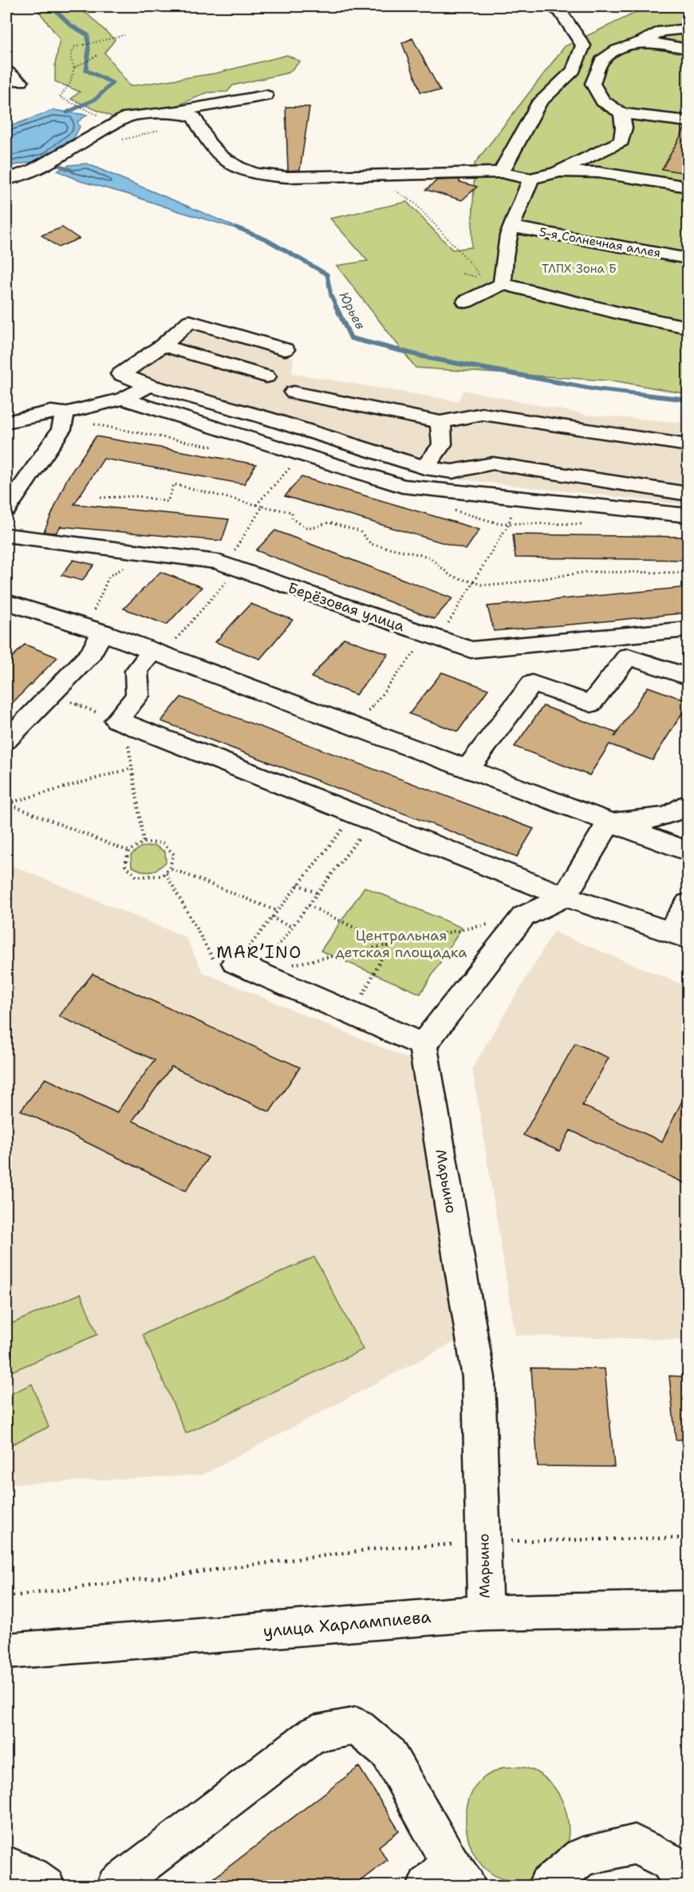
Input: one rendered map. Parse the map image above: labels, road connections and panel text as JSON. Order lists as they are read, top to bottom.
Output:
{
  "streets": {
    "street": [
      "5-я Солнечная аллея",
      "Берёзовая улица",
      "Марьино",
      "улица Харлампиева"
    ]
  },
  "crossings": [
    ["Марьино", "улица Харлампиева"]
  ],
  "districts": ["MAR’INO"],
  "water": ["Юрьев"],
  "parks": ["ТЛПХ Зона Б", "Центральная детская площадка"]
}
